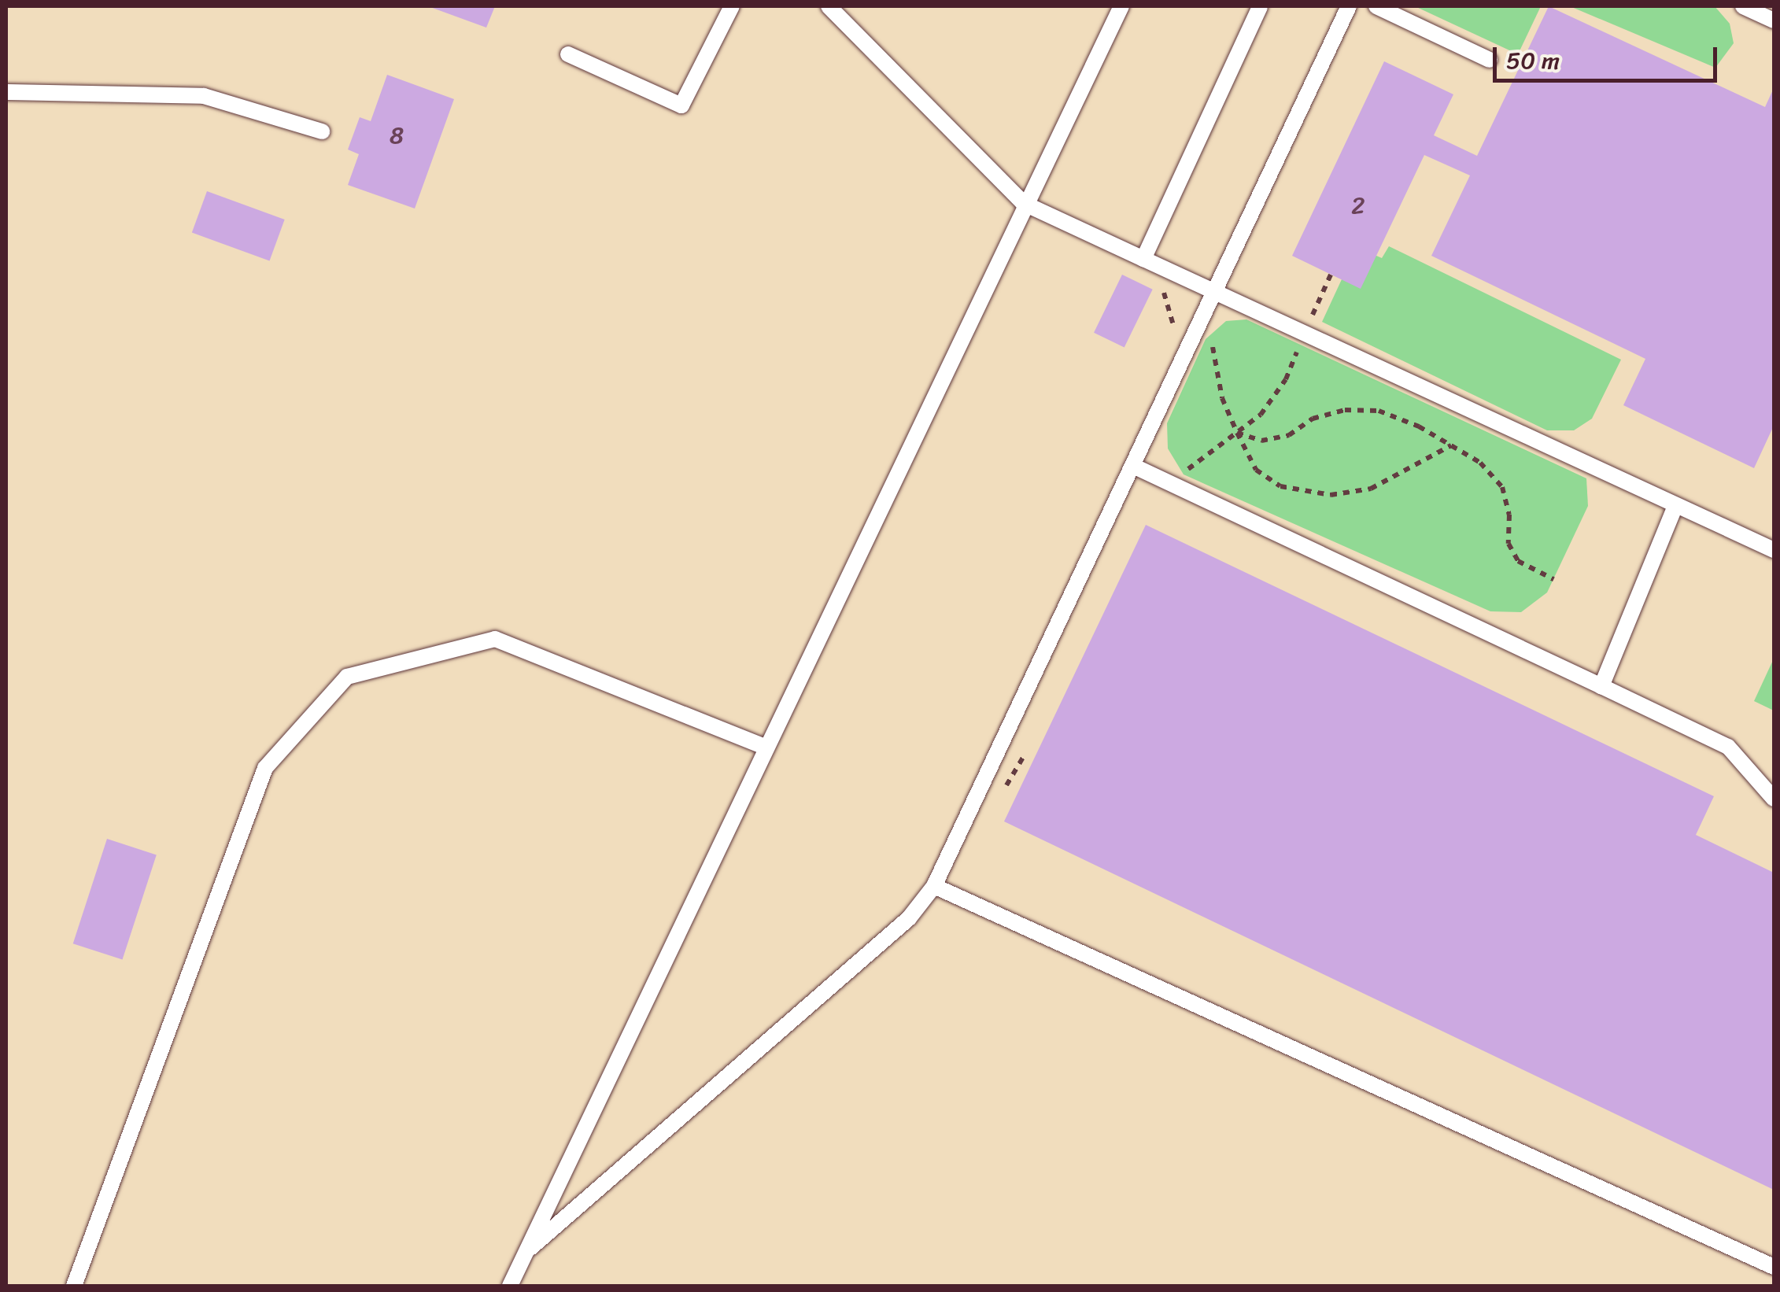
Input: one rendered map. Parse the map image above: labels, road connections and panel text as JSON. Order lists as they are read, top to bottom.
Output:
{
  "house_numbers": ["8", "2"],
  "scale_bar": "50 m"
}
